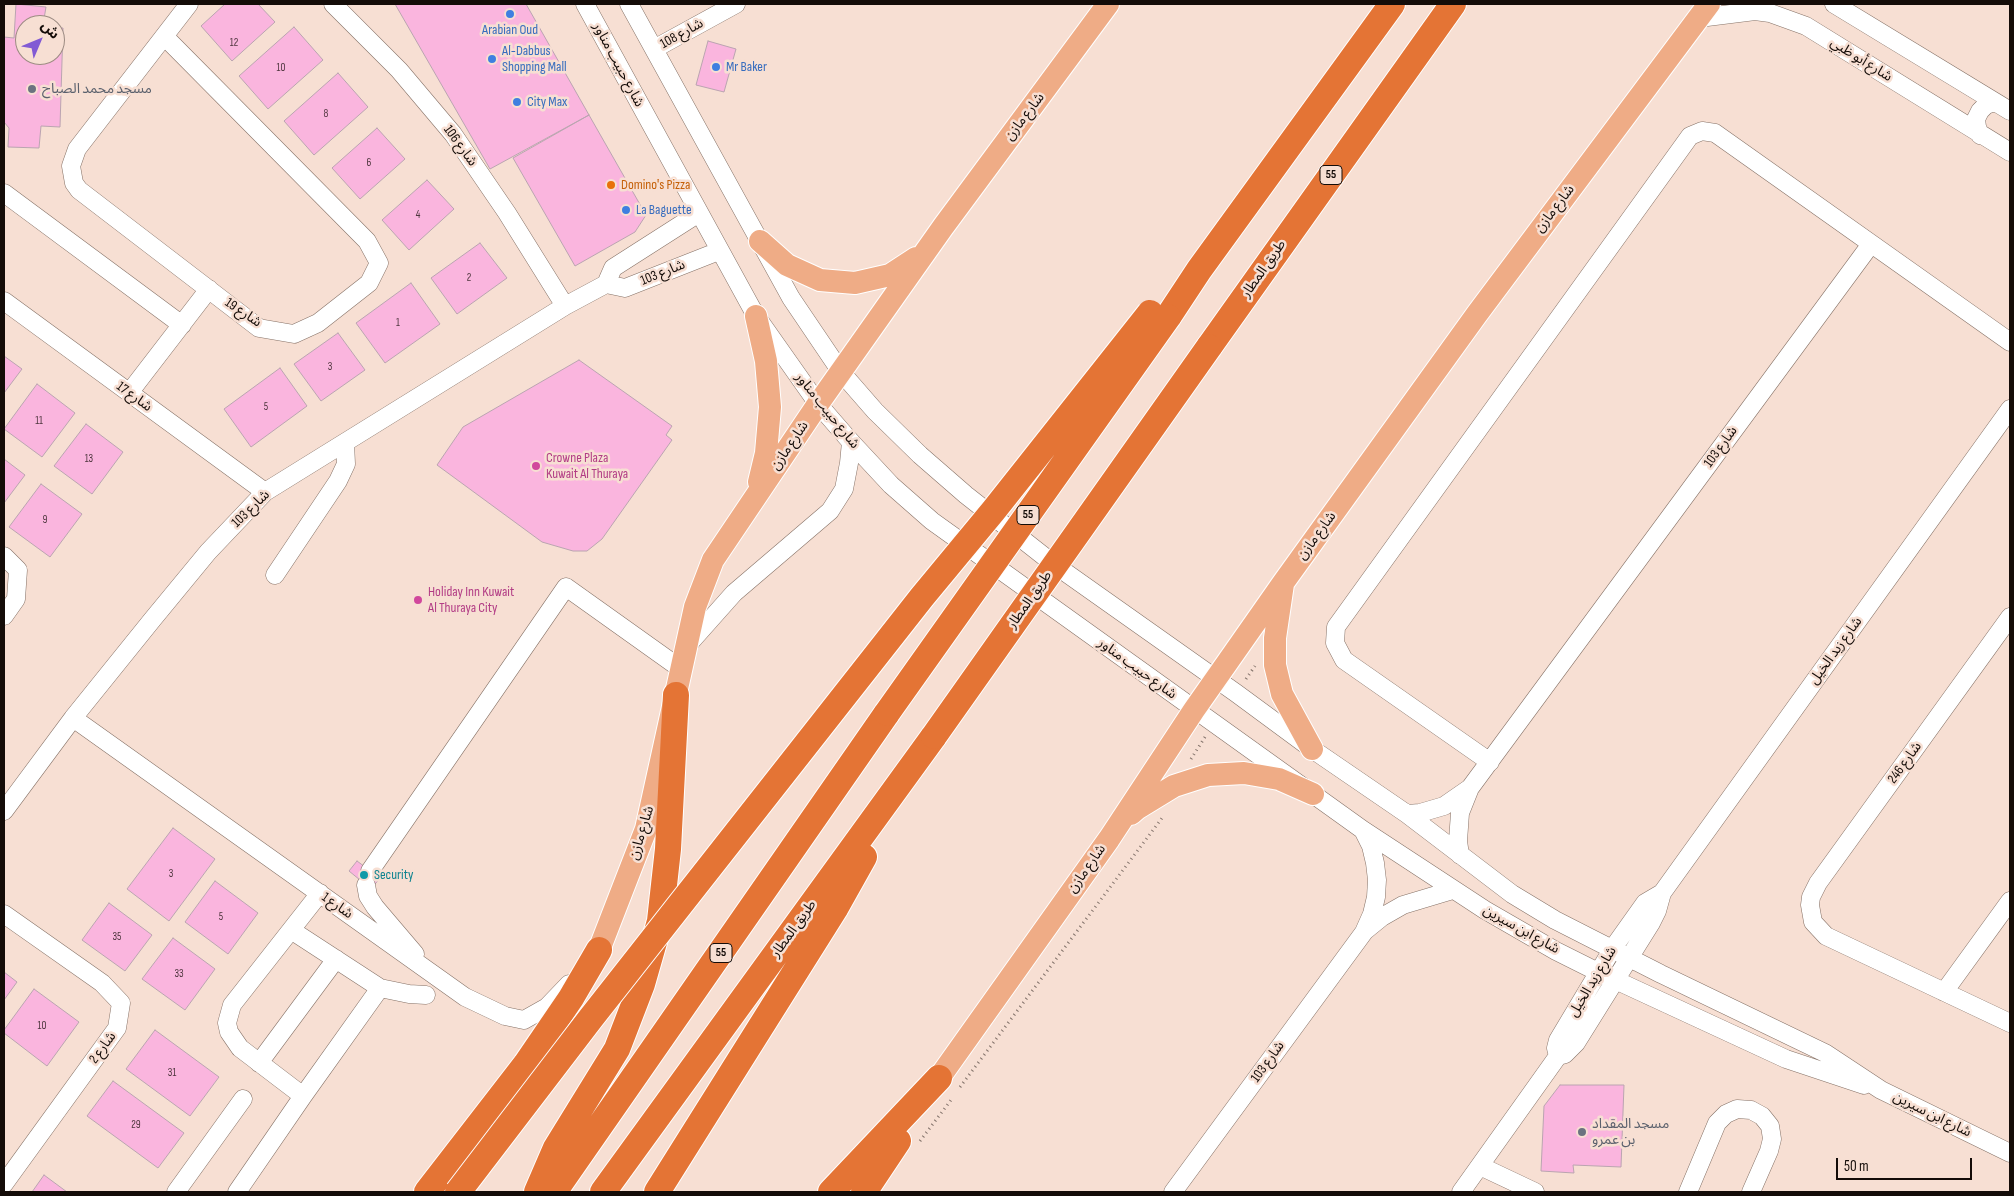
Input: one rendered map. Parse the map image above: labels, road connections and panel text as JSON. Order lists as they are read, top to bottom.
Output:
{
  "streets": {
    "highway": ["55", "طريق المطار"],
    "main road": ["شارع مازن"],
    "street": [
      "شارع 108",
      "شارع أبو ظبي",
      "شارع حبيب مناور",
      "شارع 106",
      "شارع 103",
      "شارع 19",
      "شارع 17",
      "شارع زيد الخيل",
      "شارع 246",
      "شارع 1",
      "شارع ابن سيرين",
      "شارع 2"
    ]
  },
  "crossings": [
    ["شارع أبو ظبي", "شارع مازن"],
    ["شارع حبيب مناور", "شارع مازن"],
    ["شارع حبيب مناور", "شارع 103"],
    ["شارع حبيب مناور", "شارع ابن سيرين"],
    ["شارع مازن", "شارع 1"],
    ["شارع مازن", "شارع ابن سيرين"],
    ["شارع 106", "شارع 103"],
    ["شارع 103", "شارع 17"],
    ["شارع 103", "شارع 1"],
    ["شارع 103", "شارع ابن سيرين"],
    ["شارع زيد الخيل", "شارع ابن سيرين"]
  ],
  "places": [
    "Arabian Oud",
    "Al-Dabbus Shopping Mall",
    "Mr Baker",
    "مسجد محمد الصباح",
    "City Max",
    "Domino's Pizza",
    "La Baguette",
    "Crowne Plaza Kuwait Al Thuraya",
    "Holiday Inn Kuwait Al Thuraya City",
    "Security",
    "مسجد المقداد بن عمرو"
  ],
  "house_numbers": [
    "12",
    "10",
    "8",
    "6",
    "4",
    "2",
    "1",
    "3",
    "5",
    "11",
    "13",
    "9",
    "3",
    "5",
    "35",
    "33",
    "10",
    "31",
    "29"
  ],
  "scale_bar": "50 m",
  "north": "top right"
}
